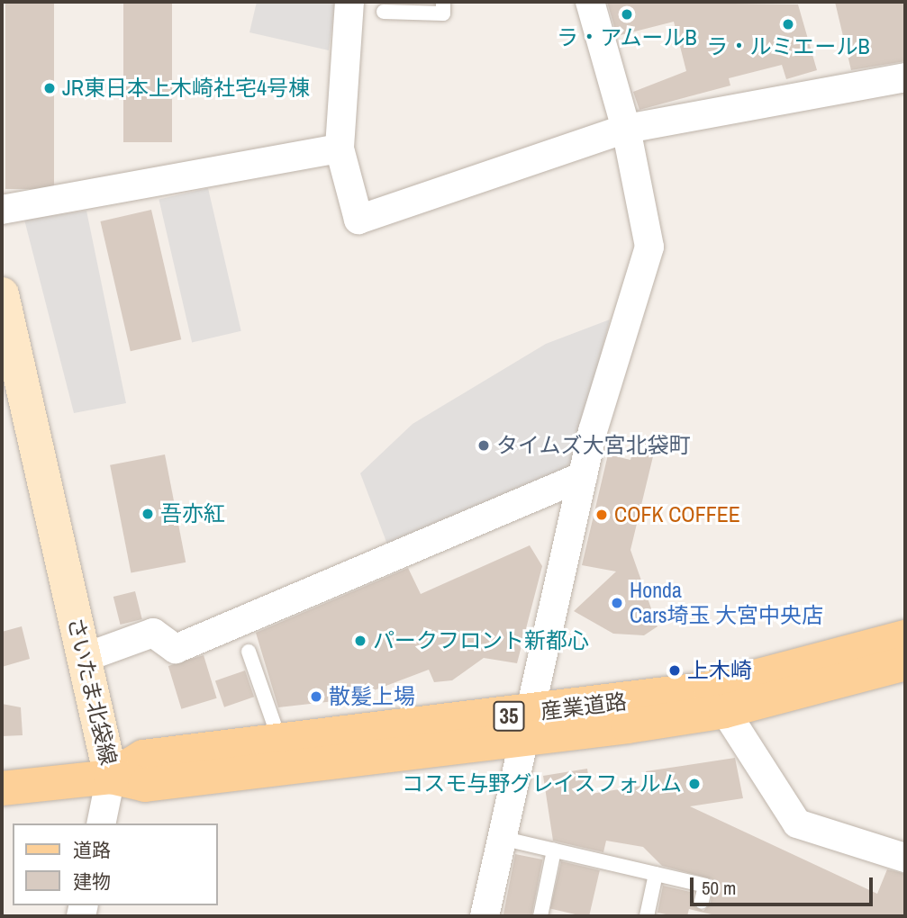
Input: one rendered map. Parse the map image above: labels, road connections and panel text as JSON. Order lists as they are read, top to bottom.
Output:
{
  "streets": {
    "main road": ["さいたま北袋線", "産業道路", "35"]
  },
  "crossings": [
    ["さいたま北袋線", "産業道路"]
  ],
  "places": [
    "ラ・アムールB",
    "ラ・ルミエールB",
    "JR東日本上木崎社宅4号棟",
    "タイムズ大宮北袋町",
    "吾亦紅",
    "COFK COFFEE",
    "Honda Cars埼玉 大宮中央店",
    "パークフロント新都心",
    "上木崎",
    "散髪上場",
    "コスモ与野グレイスフォルム"
  ],
  "legend": ["道路", "建物"],
  "scale_bar": "50 m"
}
